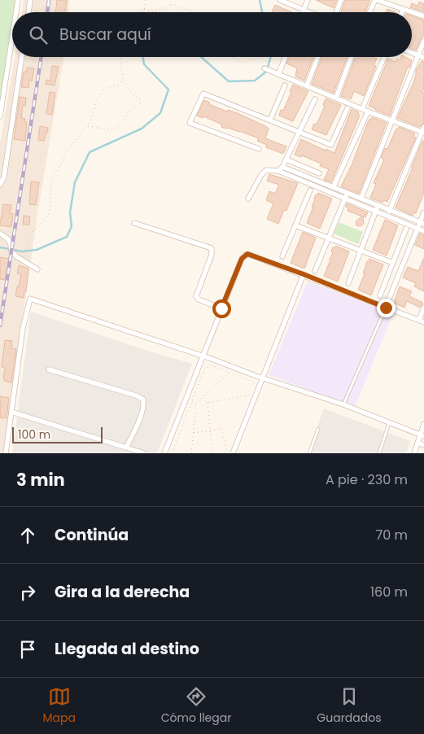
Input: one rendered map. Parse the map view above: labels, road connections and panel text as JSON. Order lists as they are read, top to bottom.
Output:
{
  "scale_bar": "100 m",
  "page": {
    "search": "Buscar aquí",
    "scale": "100 m",
    "heading": ["3 min", "A pie · 230 m"],
    "list": [
      ["Continúa", "70 m"],
      ["Gira a la derecha", "160 m"],
      "Llegada al destino"
    ],
    "nav": ["Mapa", "Cómo llegar", "Guardados"]
  }
}
